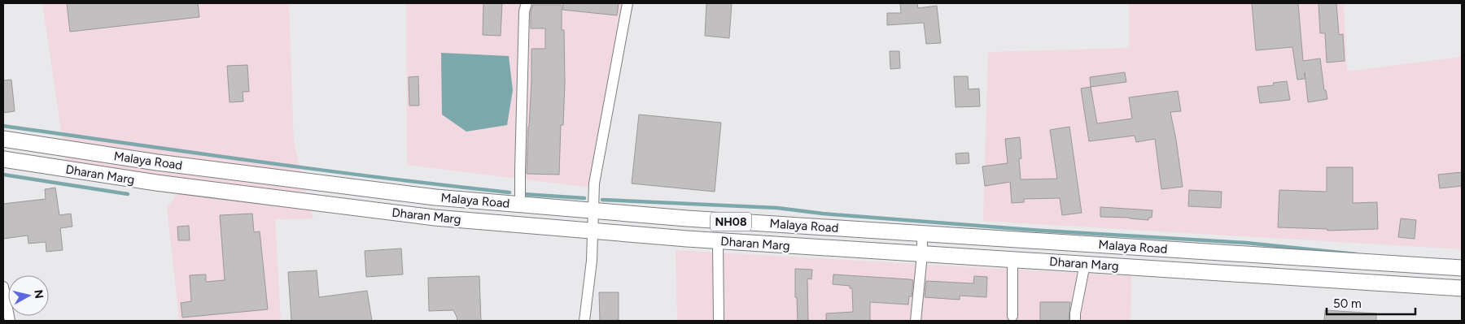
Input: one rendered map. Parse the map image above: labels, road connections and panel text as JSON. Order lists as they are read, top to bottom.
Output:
{
  "streets": {
    "main road": ["Malaya Road", "Dharan Marg", "NH08"]
  },
  "scale_bar": "50 m",
  "north": "right"
}
